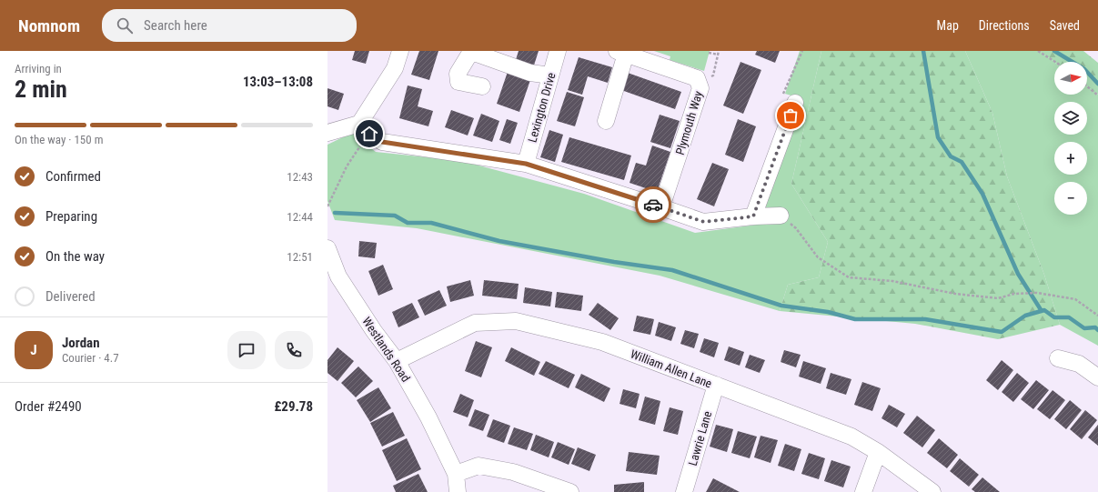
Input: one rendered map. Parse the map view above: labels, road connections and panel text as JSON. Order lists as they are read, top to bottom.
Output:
{
  "streets": {
    "street": [
      "Lexington Drive",
      "Plymouth Way",
      "Westlands Road",
      "William Allen Lane",
      "Lawrie Lane"
    ]
  },
  "crossings": [
    ["Westlands Road", "William Allen Lane"],
    ["William Allen Lane", "Lawrie Lane"]
  ],
  "north": "right",
  "page": {
    "header": "Nomnom",
    "search": "Search here",
    "nav": ["Map", "Directions", "Saved"],
    "heading": ["2 min", "Arriving in", "13:03–13:08"],
    "panel": [
      "Jordan",
      "Courier · 4.7",
      "Order #2490",
      "£29.78"
    ],
    "map_buttons": ["+", "−"],
    "bar": "On the way · 150 m",
    "list": [
      ["Confirmed", "12:43"],
      ["Preparing", "12:44"],
      ["On the way", "12:51"],
      "Delivered"
    ],
    "round": "J"
  }
}
